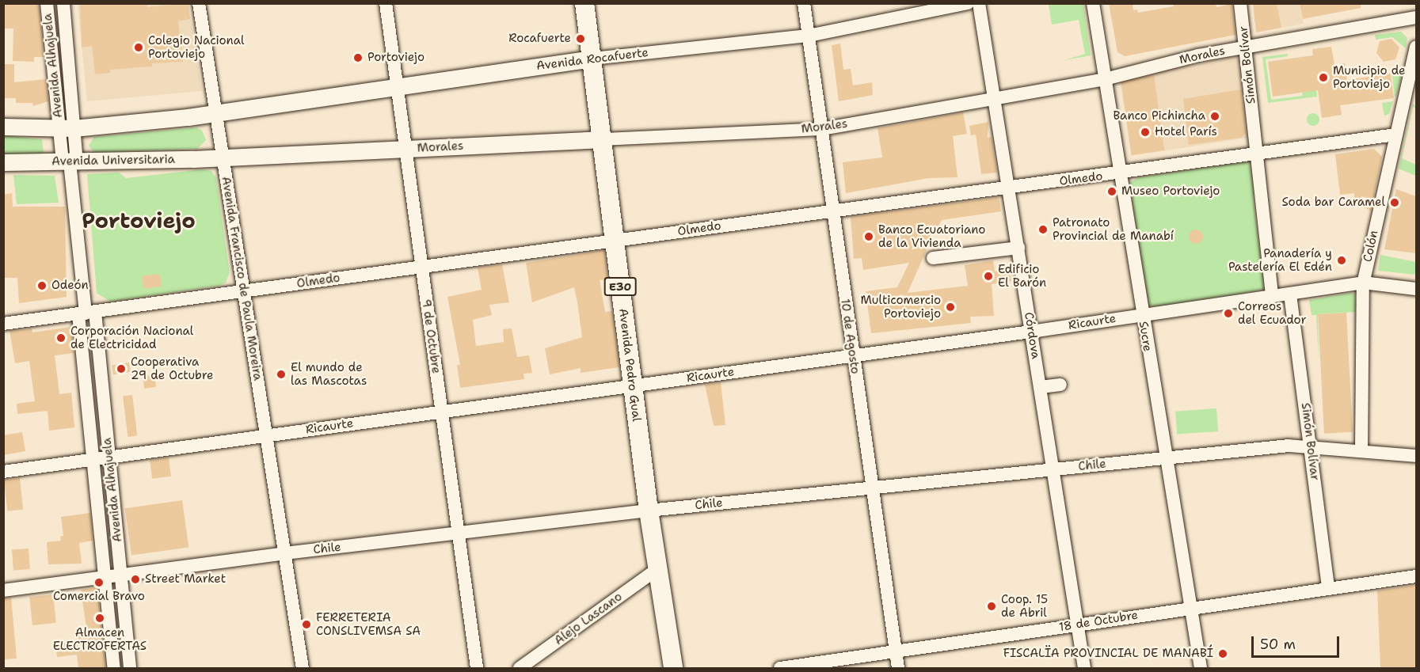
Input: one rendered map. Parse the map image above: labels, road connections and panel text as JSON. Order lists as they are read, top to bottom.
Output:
{
  "streets": {
    "highway": ["E30", "Avenida Pedro Gual"],
    "main road": ["Morales", "Avenida Rocafuerte", "Avenida Universitaria"],
    "street": [
      "Simón Bolívar",
      "Avenida Alhajuela",
      "Olmedo",
      "Colón",
      "Avenida Francisco de Paula Moreira",
      "Ricaurte",
      "Córdova",
      "9 de Octubre",
      "10 de Agosto",
      "Sucre",
      "Chile",
      "Alejo Lascano",
      "18 de Octubre"
    ]
  },
  "crossings": [
    ["Morales", "Simón Bolívar"],
    ["Morales", "Avenida Universitaria"],
    ["Morales", "Avenida Francisco de Paula Moreira"],
    ["Morales", "Córdova"],
    ["Morales", "9 de Octubre"],
    ["Morales", "10 de Agosto"],
    ["Morales", "Sucre"],
    ["Morales", "Avenida Pedro Gual"],
    ["Avenida Rocafuerte", "Avenida Francisco de Paula Moreira"],
    ["Avenida Rocafuerte", "9 de Octubre"],
    ["Avenida Rocafuerte", "10 de Agosto"],
    ["Avenida Rocafuerte", "Avenida Pedro Gual"],
    ["Simón Bolívar", "Olmedo"],
    ["Simón Bolívar", "Ricaurte"],
    ["Simón Bolívar", "Chile"],
    ["Simón Bolívar", "18 de Octubre"],
    ["Avenida Alhajuela", "Olmedo"],
    ["Avenida Alhajuela", "Ricaurte"],
    ["Avenida Alhajuela", "Chile"],
    ["Avenida Universitaria", "Avenida Francisco de Paula Moreira"],
    ["Olmedo", "Colón"],
    ["Olmedo", "Avenida Francisco de Paula Moreira"],
    ["Olmedo", "Córdova"],
    ["Olmedo", "9 de Octubre"],
    ["Olmedo", "10 de Agosto"],
    ["Olmedo", "Sucre"],
    ["Olmedo", "Avenida Pedro Gual"],
    ["Colón", "Ricaurte"],
    ["Colón", "Chile"],
    ["Avenida Francisco de Paula Moreira", "Ricaurte"],
    ["Avenida Francisco de Paula Moreira", "Chile"],
    ["Ricaurte", "Córdova"],
    ["Ricaurte", "9 de Octubre"],
    ["Ricaurte", "10 de Agosto"],
    ["Ricaurte", "Sucre"],
    ["Ricaurte", "Avenida Pedro Gual"],
    ["Córdova", "Chile"],
    ["Córdova", "18 de Octubre"],
    ["9 de Octubre", "Chile"],
    ["10 de Agosto", "Chile"],
    ["10 de Agosto", "18 de Octubre"],
    ["Sucre", "Chile"],
    ["Sucre", "18 de Octubre"],
    ["Avenida Pedro Gual", "Chile"],
    ["Avenida Pedro Gual", "Alejo Lascano"]
  ],
  "districts": ["Portoviejo"],
  "places": [
    "Rocafuerte",
    "Colegio Nacional Portoviejo",
    "Portoviejo",
    "Municipio de Portoviejo",
    "Banco Pichincha",
    "Hotel París",
    "Museo Portoviejo",
    "Soda bar Caramel",
    "Patronato Provincial de Manabí",
    "Banco Ecuatoriano de la Vivienda",
    "Panadería y Pastelería El Edén",
    "Edificio El Barón",
    "Odeón",
    "Multicomercio Portoviejo",
    "Correos del Ecuador",
    "Corporación Nacional de Electricidad",
    "Cooperativa 29 de Octubre",
    "El mundo de las Mascotas",
    "Street Market",
    "Comercial Bravo",
    "Coop. 15 de Abril",
    "Almacen ELECTROFERTAS",
    "FERRETERIA CONSLIVEMSA SA",
    "FISCALÏA PROVINCIAL DE MANABÍ"
  ],
  "scale_bar": "50 m"
}
